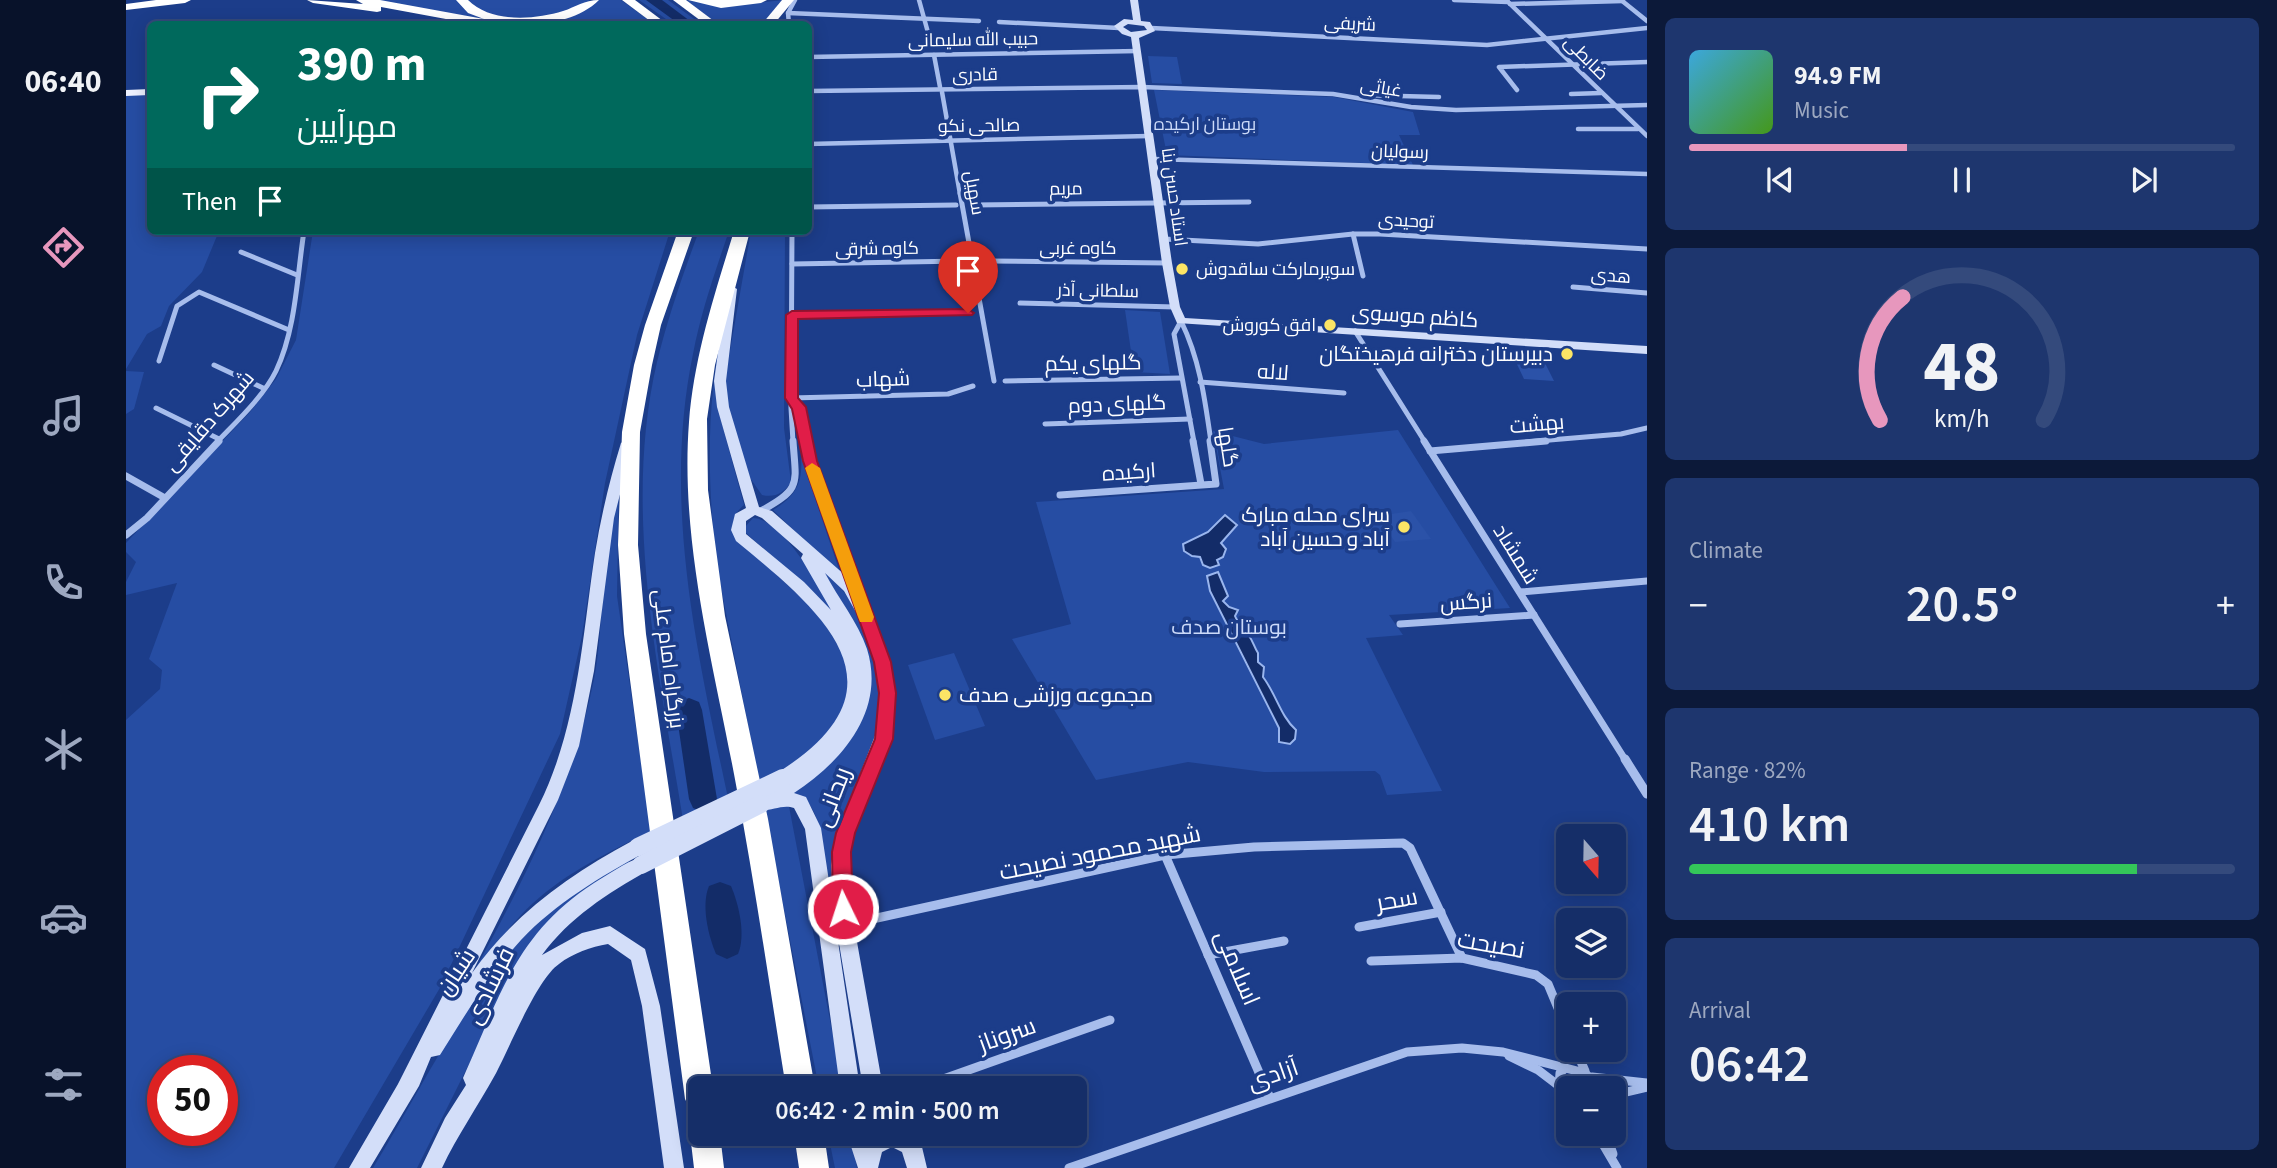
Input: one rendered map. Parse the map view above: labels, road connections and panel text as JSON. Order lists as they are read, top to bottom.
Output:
{
  "streets": {
    "highway": ["بزرگراه امام علی"],
    "main road": [
      "استاد حسن بنا",
      "کاظم موسوی",
      "ریحانی",
      "شیان",
      "فرشادی"
    ],
    "street": [
      "شریفی",
      "حبیب الله سلیمانی",
      "ضابطی",
      "قادری",
      "غیاثی",
      "صالحی نکو",
      "رسولیان",
      "مریم",
      "سهیل",
      "توحیدی",
      "کاوه غربی",
      "کاوه شرقی",
      "هدی",
      "سلطانی آذر",
      "گلهای یکم",
      "لاله",
      "شهاب",
      "گلهای دوم",
      "شهرک دقایقی",
      "بهشت",
      "گلها",
      "ارکیده",
      "شمشاد",
      "نرگس",
      "شهید محمود نصیحت",
      "سحر",
      "نصیحت",
      "اسلامی",
      "سروناز",
      "آزادی"
    ]
  },
  "crossings": [
    ["شریفی", "ضابطی"],
    ["حبیب الله سلیمانی", "سهیل"],
    ["حبیب الله سلیمانی", "استاد حسن بنا"],
    ["ضابطی", "غیاثی"],
    ["قادری", "غیاثی"],
    ["قادری", "استاد حسن بنا"],
    ["غیاثی", "استاد حسن بنا"],
    ["صالحی نکو", "سهیل"],
    ["صالحی نکو", "استاد حسن بنا"],
    ["رسولیان", "استاد حسن بنا"],
    ["مریم", "استاد حسن بنا"],
    ["استاد حسن بنا", "توحیدی"],
    ["استاد حسن بنا", "کاوه غربی"],
    ["استاد حسن بنا", "سلطانی آذر"],
    ["استاد حسن بنا", "کاظم موسوی"],
    ["استاد حسن بنا", "گلها"],
    ["کاوه شرقی", "ریحانی"],
    ["کاظم موسوی", "گلها"],
    ["کاظم موسوی", "شمشاد"],
    ["گلهای یکم", "گلها"],
    ["لاله", "گلها"],
    ["شهاب", "ریحانی"],
    ["گلهای دوم", "گلها"],
    ["بهشت", "شمشاد"],
    ["گلها", "ارکیده"],
    ["شمشاد", "نرگس"],
    ["ریحانی", "شهید محمود نصیحت"],
    ["ریحانی", "شیان"],
    ["ریحانی", "فرشادی"],
    ["شهید محمود نصیحت", "سحر"],
    ["شهید محمود نصیحت", "اسلامی"],
    ["اسلامی", "آزادی"],
    ["شیان", "فرشادی"]
  ],
  "parks": ["بوستان ارکیده", "بوستان صدف"],
  "places": [
    "سوپرمارکت ساقدوش",
    "افق کوروش",
    "دبیرستان دخترانه فرهیختگان",
    "سرای محله مبارک آباد و حسین آباد",
    "مجموعه ورزشی صدف"
  ],
  "north": "bottom",
  "page": {
    "tabs": "06:40",
    "turn": ["390 m", "مهرآیین"],
    "song": ["94.9 FM", "Music"],
    "then": "Then",
    "tile": [
      "Climate",
      ["Range · 82%", "410 km"],
      ["Arrival", "06:42"]
    ],
    "heat": ["−", "20.5°", "+"],
    "map_buttons": ["+", "−"],
    "limit": "50",
    "trip": "06:42 · 2 min · 500 m",
    "gauge": ["48", "km/h"]
  }
}
